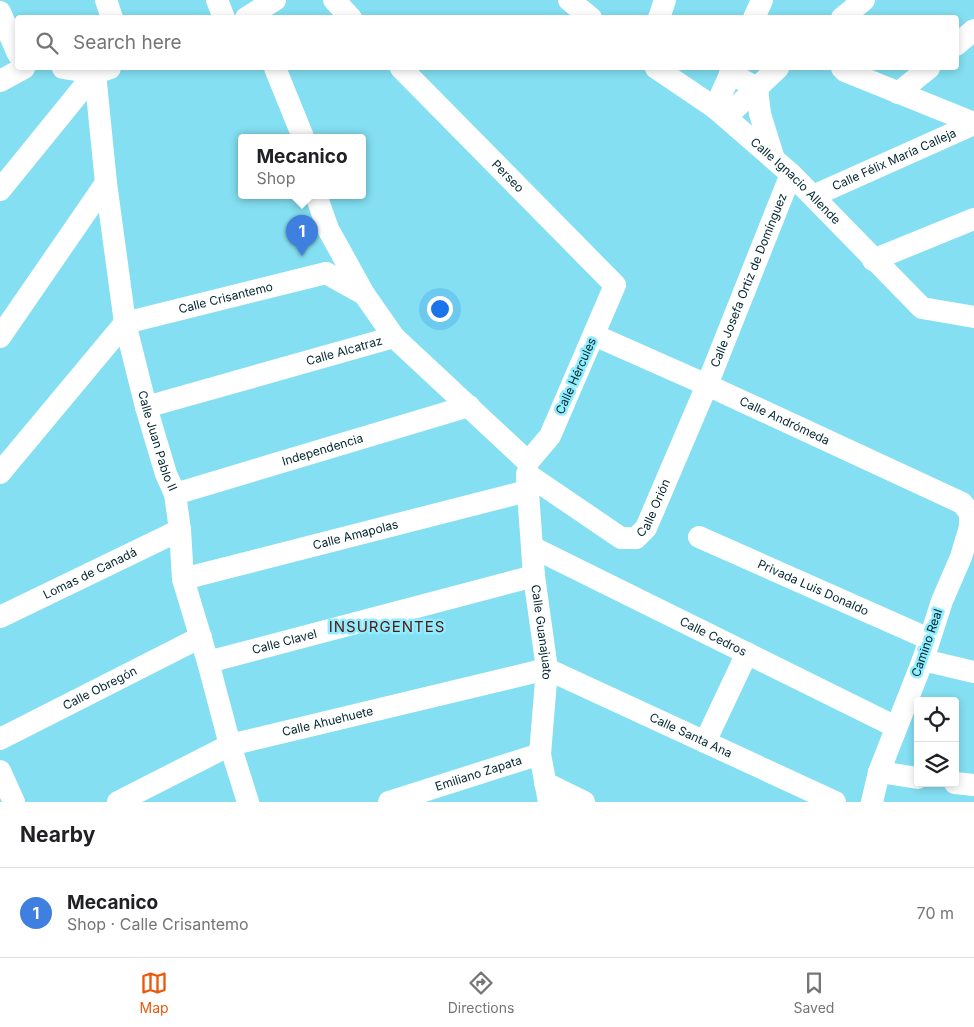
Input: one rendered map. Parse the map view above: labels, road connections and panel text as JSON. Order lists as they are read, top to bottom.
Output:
{
  "streets": {
    "street": [
      "Calle Félix María Calleja",
      "Perseo",
      "Calle Ignacio Allende",
      "Calle Josefa Ortiz de Domínguez",
      "Calle Crisantemo",
      "Calle Alcatraz",
      "Calle Hércules",
      "Calle Andrómeda",
      "Calle Juan Pablo II",
      "Independencia",
      "Calle Orión",
      "Calle Amapolas",
      "Lomas de Canadá",
      "Privada Luis Donaldo",
      "Calle Guanajuato",
      "Calle Cedros",
      "Calle Clavel",
      "Camino Real",
      "Calle Obregón",
      "Calle Ahuehuete",
      "Calle Santa Ana",
      "Emiliano Zapata"
    ]
  },
  "crossings": [
    ["Calle Félix María Calleja", "Calle Ignacio Allende"],
    ["Perseo", "Calle Hércules"],
    ["Calle Ignacio Allende", "Calle Josefa Ortiz de Domínguez"],
    ["Calle Josefa Ortiz de Domínguez", "Calle Andrómeda"],
    ["Calle Josefa Ortiz de Domínguez", "Calle Orión"],
    ["Calle Crisantemo", "Calle Juan Pablo II"],
    ["Calle Alcatraz", "Calle Hércules"],
    ["Calle Alcatraz", "Calle Juan Pablo II"],
    ["Calle Alcatraz", "Independencia"],
    ["Calle Alcatraz", "Calle Orión"],
    ["Calle Alcatraz", "Calle Amapolas"],
    ["Calle Alcatraz", "Calle Guanajuato"],
    ["Calle Hércules", "Calle Andrómeda"],
    ["Calle Hércules", "Calle Orión"],
    ["Calle Hércules", "Calle Amapolas"],
    ["Calle Hércules", "Calle Guanajuato"],
    ["Calle Andrómeda", "Calle Orión"],
    ["Calle Andrómeda", "Camino Real"],
    ["Calle Juan Pablo II", "Independencia"],
    ["Calle Juan Pablo II", "Calle Amapolas"],
    ["Calle Juan Pablo II", "Lomas de Canadá"],
    ["Calle Juan Pablo II", "Calle Clavel"],
    ["Calle Juan Pablo II", "Calle Obregón"],
    ["Calle Juan Pablo II", "Calle Ahuehuete"],
    ["Calle Orión", "Calle Amapolas"],
    ["Calle Orión", "Calle Guanajuato"],
    ["Calle Amapolas", "Calle Guanajuato"],
    ["Privada Luis Donaldo", "Camino Real"],
    ["Calle Guanajuato", "Calle Cedros"],
    ["Calle Guanajuato", "Calle Clavel"],
    ["Calle Guanajuato", "Calle Ahuehuete"],
    ["Calle Guanajuato", "Calle Santa Ana"],
    ["Calle Guanajuato", "Emiliano Zapata"],
    ["Calle Cedros", "Camino Real"],
    ["Calle Ahuehuete", "Calle Santa Ana"]
  ],
  "districts": ["INSURGENTES"],
  "page": {
    "search": "Search here",
    "popup": ["Mecanico", "Shop"],
    "pins": "1",
    "heading": "Nearby",
    "list": [
      {
        "mark": "1",
        "name": "Mecanico",
        "note": "Shop · Calle Crisantemo",
        "value": "70 m"
      }
    ],
    "nav": ["Map", "Directions", "Saved"]
  }
}
